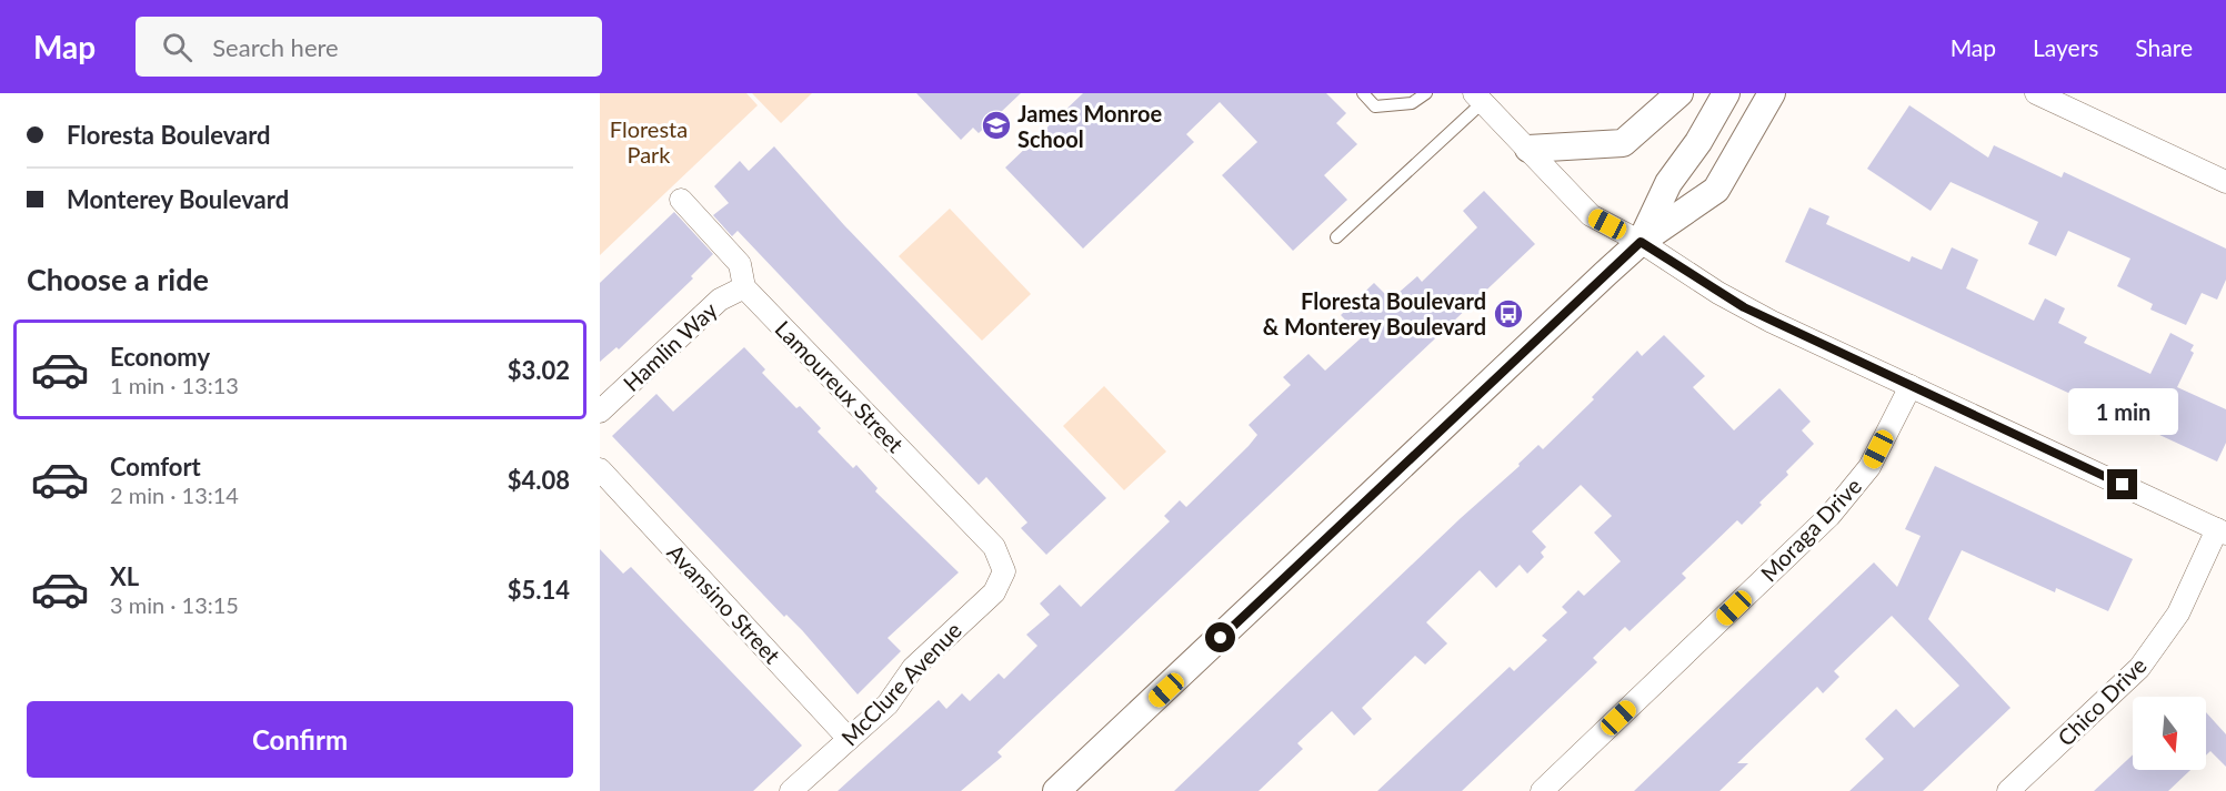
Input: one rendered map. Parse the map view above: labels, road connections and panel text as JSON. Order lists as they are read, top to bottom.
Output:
{
  "streets": {
    "street": [
      "Hamlin Way",
      "Lamoureux Street",
      "Moraga Drive",
      "Avansino Street",
      "McClure Avenue",
      "Chico Drive"
    ]
  },
  "crossings": [
    ["Hamlin Way", "Lamoureux Street"],
    ["Lamoureux Street", "McClure Avenue"],
    ["Avansino Street", "McClure Avenue"]
  ],
  "parks": ["Floresta Park"],
  "places": {
    "school or university": ["James Monroe School"],
    "bus stop": ["Floresta Boulevard & Monterey Boulevard"]
  },
  "north": "bottom",
  "page": {
    "header": "Map",
    "search": "Search here",
    "nav": ["Map", "Layers", "Share"],
    "banner": ["Floresta Boulevard", "Monterey Boulevard"],
    "heading": "Choose a ride",
    "list": [
      {
        "name": "Economy",
        "note": "1 min · 13:13",
        "value": "$3.02"
      },
      {
        "name": "Comfort",
        "note": "2 min · 13:14",
        "value": "$4.08"
      },
      {
        "name": "XL",
        "note": "3 min · 13:15",
        "value": "$5.14"
      }
    ],
    "bubble": "1 min",
    "buttons": "Confirm"
  }
}
